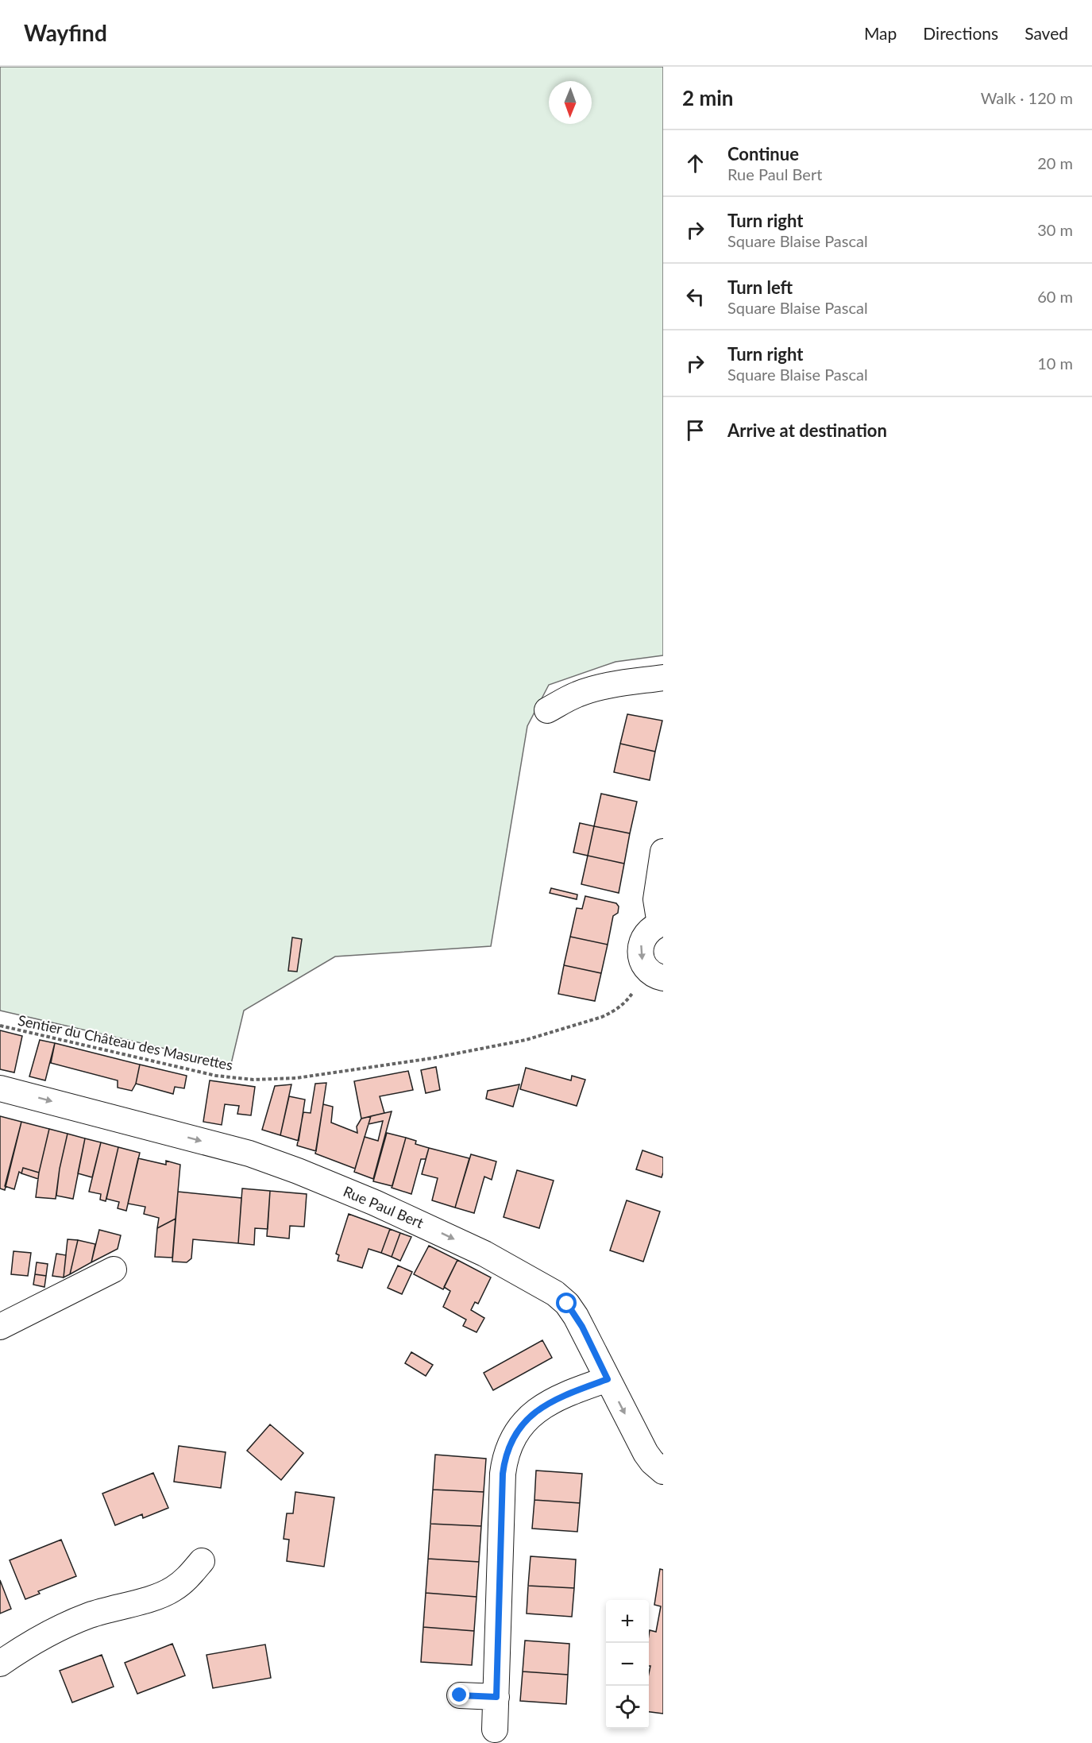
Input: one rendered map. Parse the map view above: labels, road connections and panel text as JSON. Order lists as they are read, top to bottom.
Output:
{
  "streets": {
    "street": ["Rue Paul Bert"],
    "path": ["Sentier du Château des Masurettes"]
  },
  "one_way": ["Rue Paul Bert"],
  "north": "bottom",
  "page": {
    "header": "Wayfind",
    "nav": ["Map", "Directions", "Saved"],
    "heading": ["2 min", "Walk · 120 m"],
    "list": [
      ["Continue", "Rue Paul Bert", "20 m"],
      ["Turn right", "Square Blaise Pascal", "30 m"],
      ["Turn left", "Square Blaise Pascal", "60 m"],
      ["Turn right", "Square Blaise Pascal", "10 m"],
      "Arrive at destination"
    ],
    "map_buttons": ["+", "−"]
  }
}
